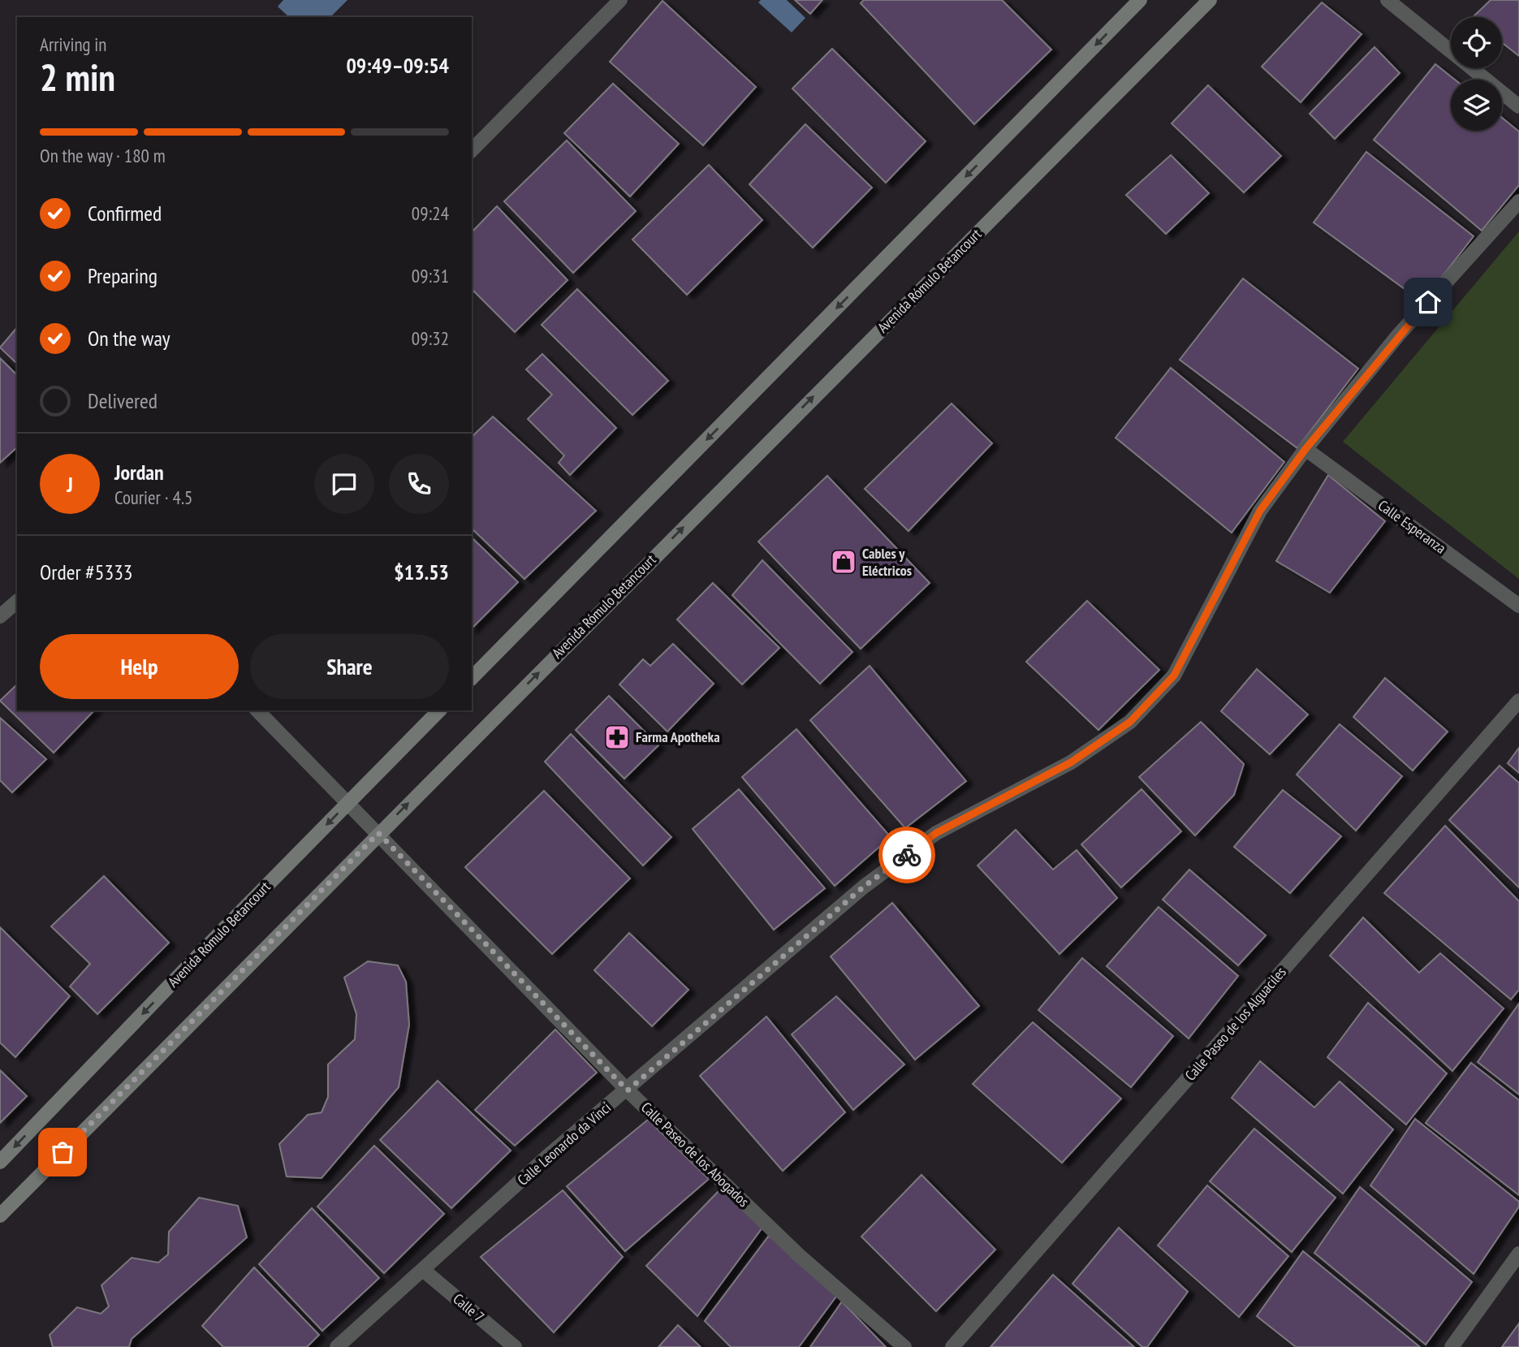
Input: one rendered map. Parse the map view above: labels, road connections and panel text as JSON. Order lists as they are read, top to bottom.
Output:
{
  "streets": {
    "main road": ["Avenida Rómulo Betancourt"],
    "street": [
      "Calle Esperanza",
      "Calle Paseo de los Alguaciles",
      "Calle Leonardo da Vinci",
      "Calle Paseo de los Abogados",
      "Calle 7"
    ]
  },
  "crossings": [
    ["Avenida Rómulo Betancourt", "Calle Paseo de los Abogados"],
    ["Calle Esperanza", "Calle Leonardo da Vinci"],
    ["Calle Leonardo da Vinci", "Calle Paseo de los Abogados"],
    ["Calle Leonardo da Vinci", "Calle 7"]
  ],
  "places": {
    "shop": ["Cables y Eléctricos"],
    "pharmacy": ["Farma Apotheka"]
  },
  "page": {
    "heading": ["2 min", "Arriving in", "09:49–09:54"],
    "panel": [
      "Jordan",
      "Courier · 4.5",
      "Order #5333",
      "$13.53"
    ],
    "bar": "On the way · 180 m",
    "list": [
      ["Confirmed", "09:24"],
      ["Preparing", "09:31"],
      ["On the way", "09:32"],
      "Delivered"
    ],
    "round": "J",
    "buttons": ["Help", "Share"]
  }
}
